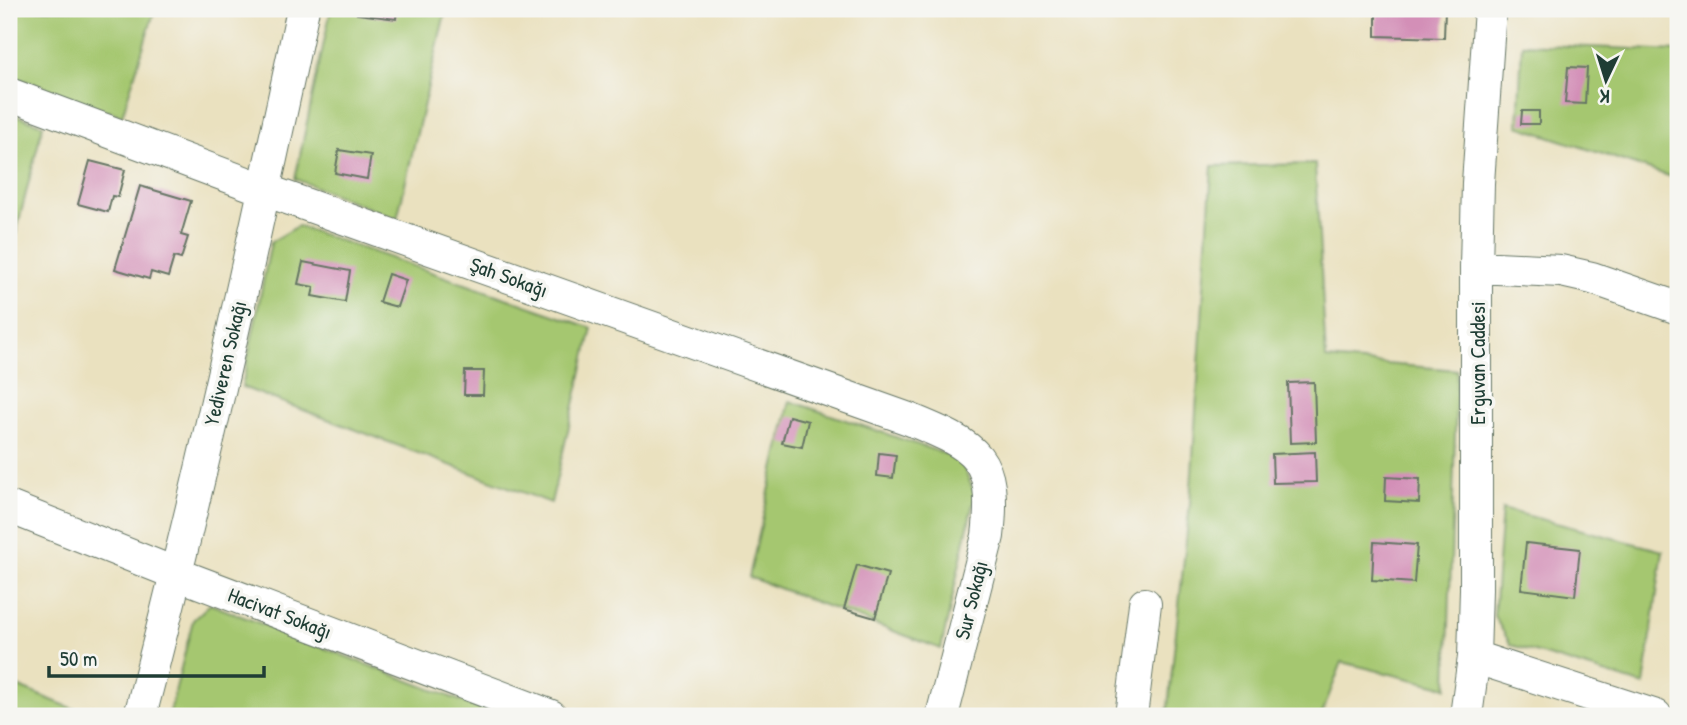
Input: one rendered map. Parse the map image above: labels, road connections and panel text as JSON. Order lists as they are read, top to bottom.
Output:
{
  "streets": {
    "street": [
      "Şah Sokağı",
      "Yediveren Sokağı",
      "Erguvan Caddesi",
      "Sur Sokağı",
      "Hacivat Sokağı"
    ]
  },
  "crossings": [
    ["Şah Sokağı", "Yediveren Sokağı"],
    ["Şah Sokağı", "Sur Sokağı"],
    ["Yediveren Sokağı", "Hacivat Sokağı"]
  ],
  "scale_bar": "50 m",
  "north": "bottom"
}
